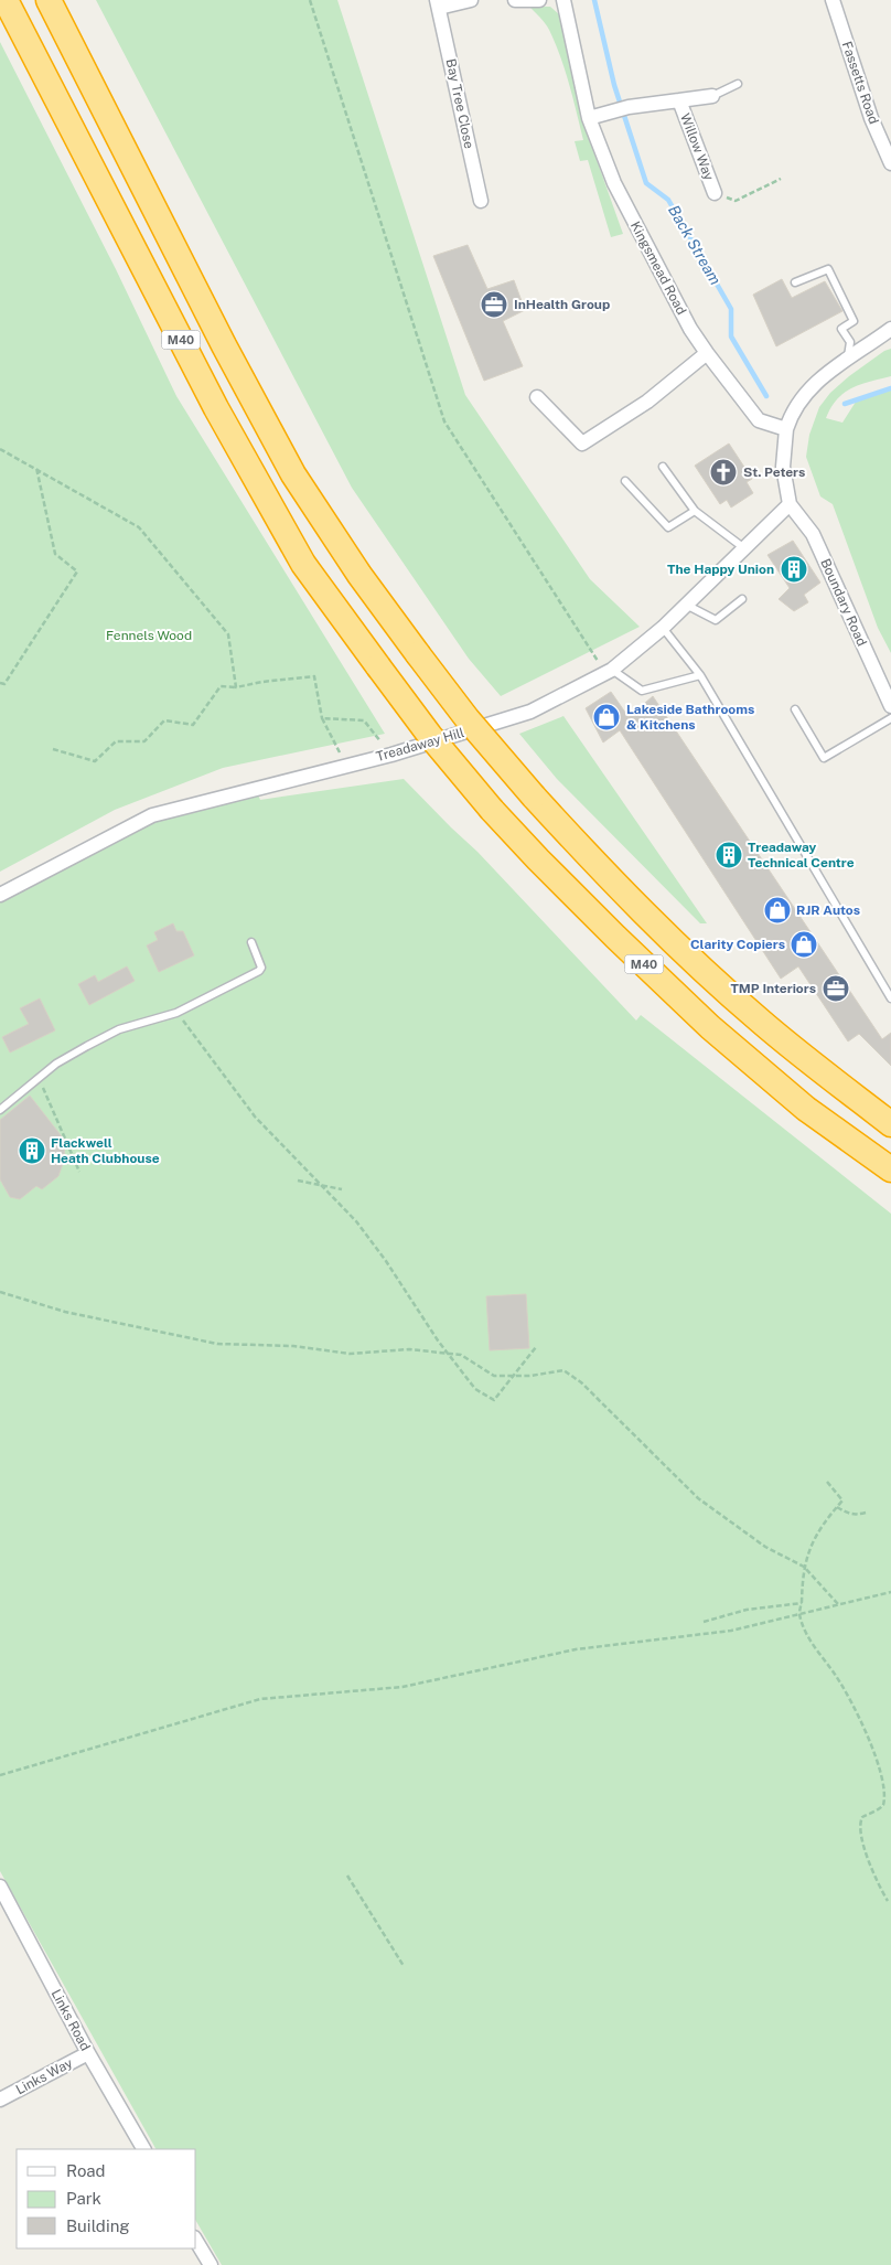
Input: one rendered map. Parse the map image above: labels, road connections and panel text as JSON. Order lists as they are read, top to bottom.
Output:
{
  "streets": {
    "highway": ["M40"],
    "street": [
      "Fassetts Road",
      "Bay Tree Close",
      "Willow Way",
      "Kingsmead Road",
      "Boundary Road",
      "Treadaway Hill",
      "Links Road",
      "Links Way"
    ]
  },
  "crossings": [
    ["Willow Way", "Kingsmead Road"],
    ["Boundary Road", "Treadaway Hill"],
    ["Links Road", "Links Way"]
  ],
  "water": ["Back Stream"],
  "parks": ["Fennels Wood"],
  "places": {
    "office": ["InHealth Group", "TMP Interiors"],
    "church": ["St. Peters"],
    "building": ["The Happy Union", "Treadaway Technical Centre", "Flackwell Heath Clubhouse"],
    "shop": ["Lakeside Bathrooms & Kitchens", "RJR Autos", "Clarity Copiers"]
  },
  "legend": ["Road", "Park", "Building"]
}
